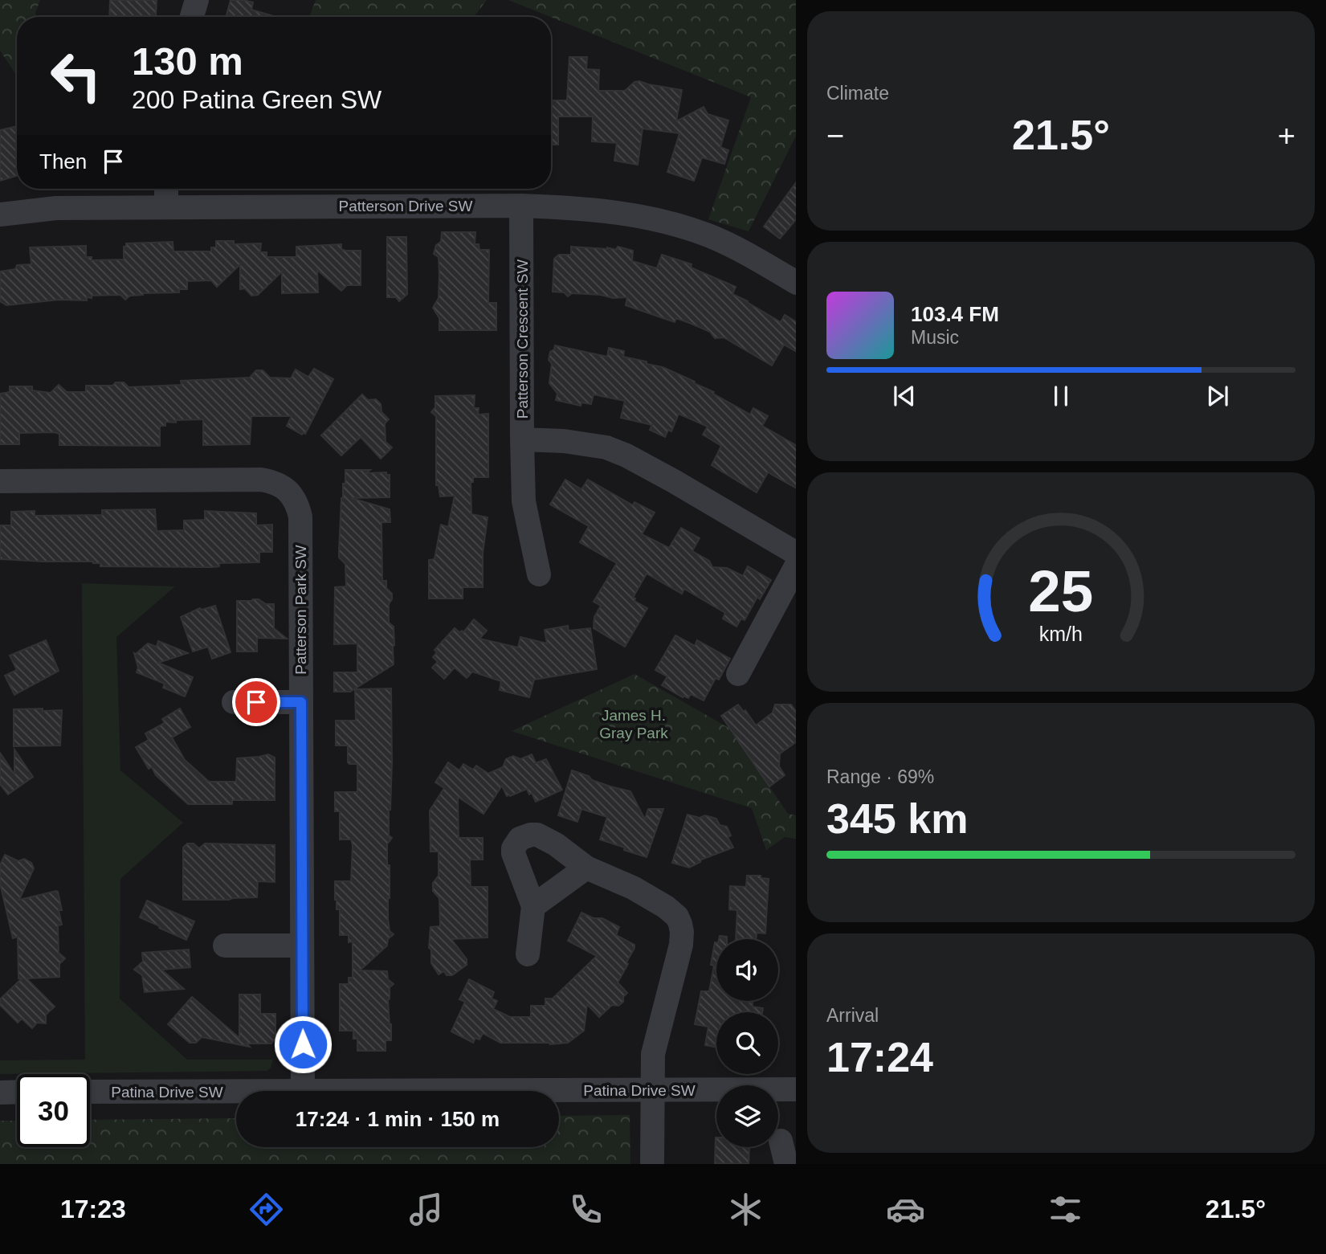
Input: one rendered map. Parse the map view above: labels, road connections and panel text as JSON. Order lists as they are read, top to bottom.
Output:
{
  "streets": {
    "street": [
      "Patterson Drive SW",
      "Patterson Crescent SW",
      "Patterson Park SW",
      "Patina Drive SW"
    ]
  },
  "crossings": [
    ["Patterson Drive SW", "Patterson Crescent SW"],
    ["Patterson Park SW", "Patina Drive SW"]
  ],
  "parks": ["James H. Gray Park"],
  "page": {
    "tile": [
      "Climate",
      ["Range · 69%", "345 km"],
      ["Arrival", "17:24"]
    ],
    "turn": ["130 m", "200 Patina Green SW"],
    "heat": ["−", "21.5°", "+"],
    "then": "Then",
    "song": ["103.4 FM", "Music"],
    "limit": "30",
    "trip": "17:24 · 1 min · 150 m",
    "tabs": ["17:23", "21.5°"],
    "gauge": ["25", "km/h"]
  }
}
